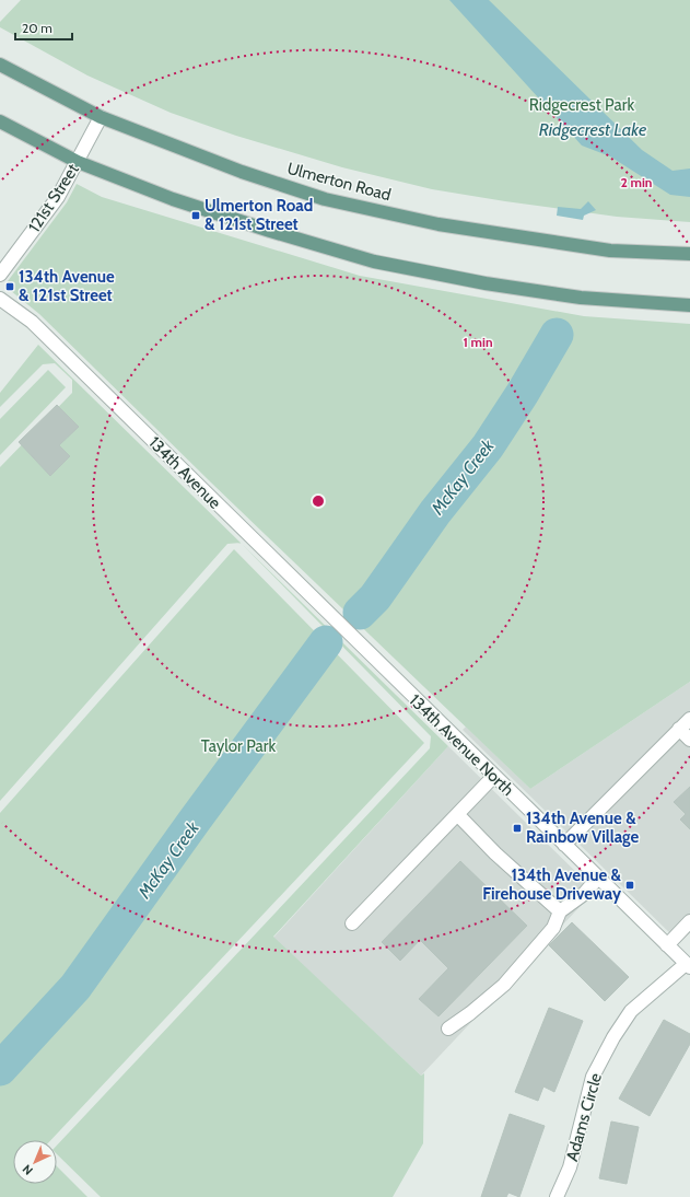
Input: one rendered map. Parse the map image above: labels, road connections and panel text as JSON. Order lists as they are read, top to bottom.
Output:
{
  "streets": {
    "main road": ["Ulmerton Road"],
    "street": [
      "121st Street",
      "134th Avenue",
      "134th Avenue North",
      "Adams Circle"
    ]
  },
  "crossings": [
    ["Ulmerton Road", "121st Street"],
    ["134th Avenue", "134th Avenue North"],
    ["134th Avenue North", "Adams Circle"]
  ],
  "water": ["Ridgecrest Lake", "McKay Creek"],
  "parks": ["Ridgecrest Park", "Taylor Park"],
  "places": {
    "transit": [
      "Ulmerton Road & 121st Street",
      "134th Avenue & 121st Street",
      "134th Avenue & Rainbow Village",
      "134th Avenue & Firehouse Driveway"
    ]
  },
  "scale_bar": "20 m",
  "north": "bottom left",
  "rings": ["2 min", "1 min"]
}
